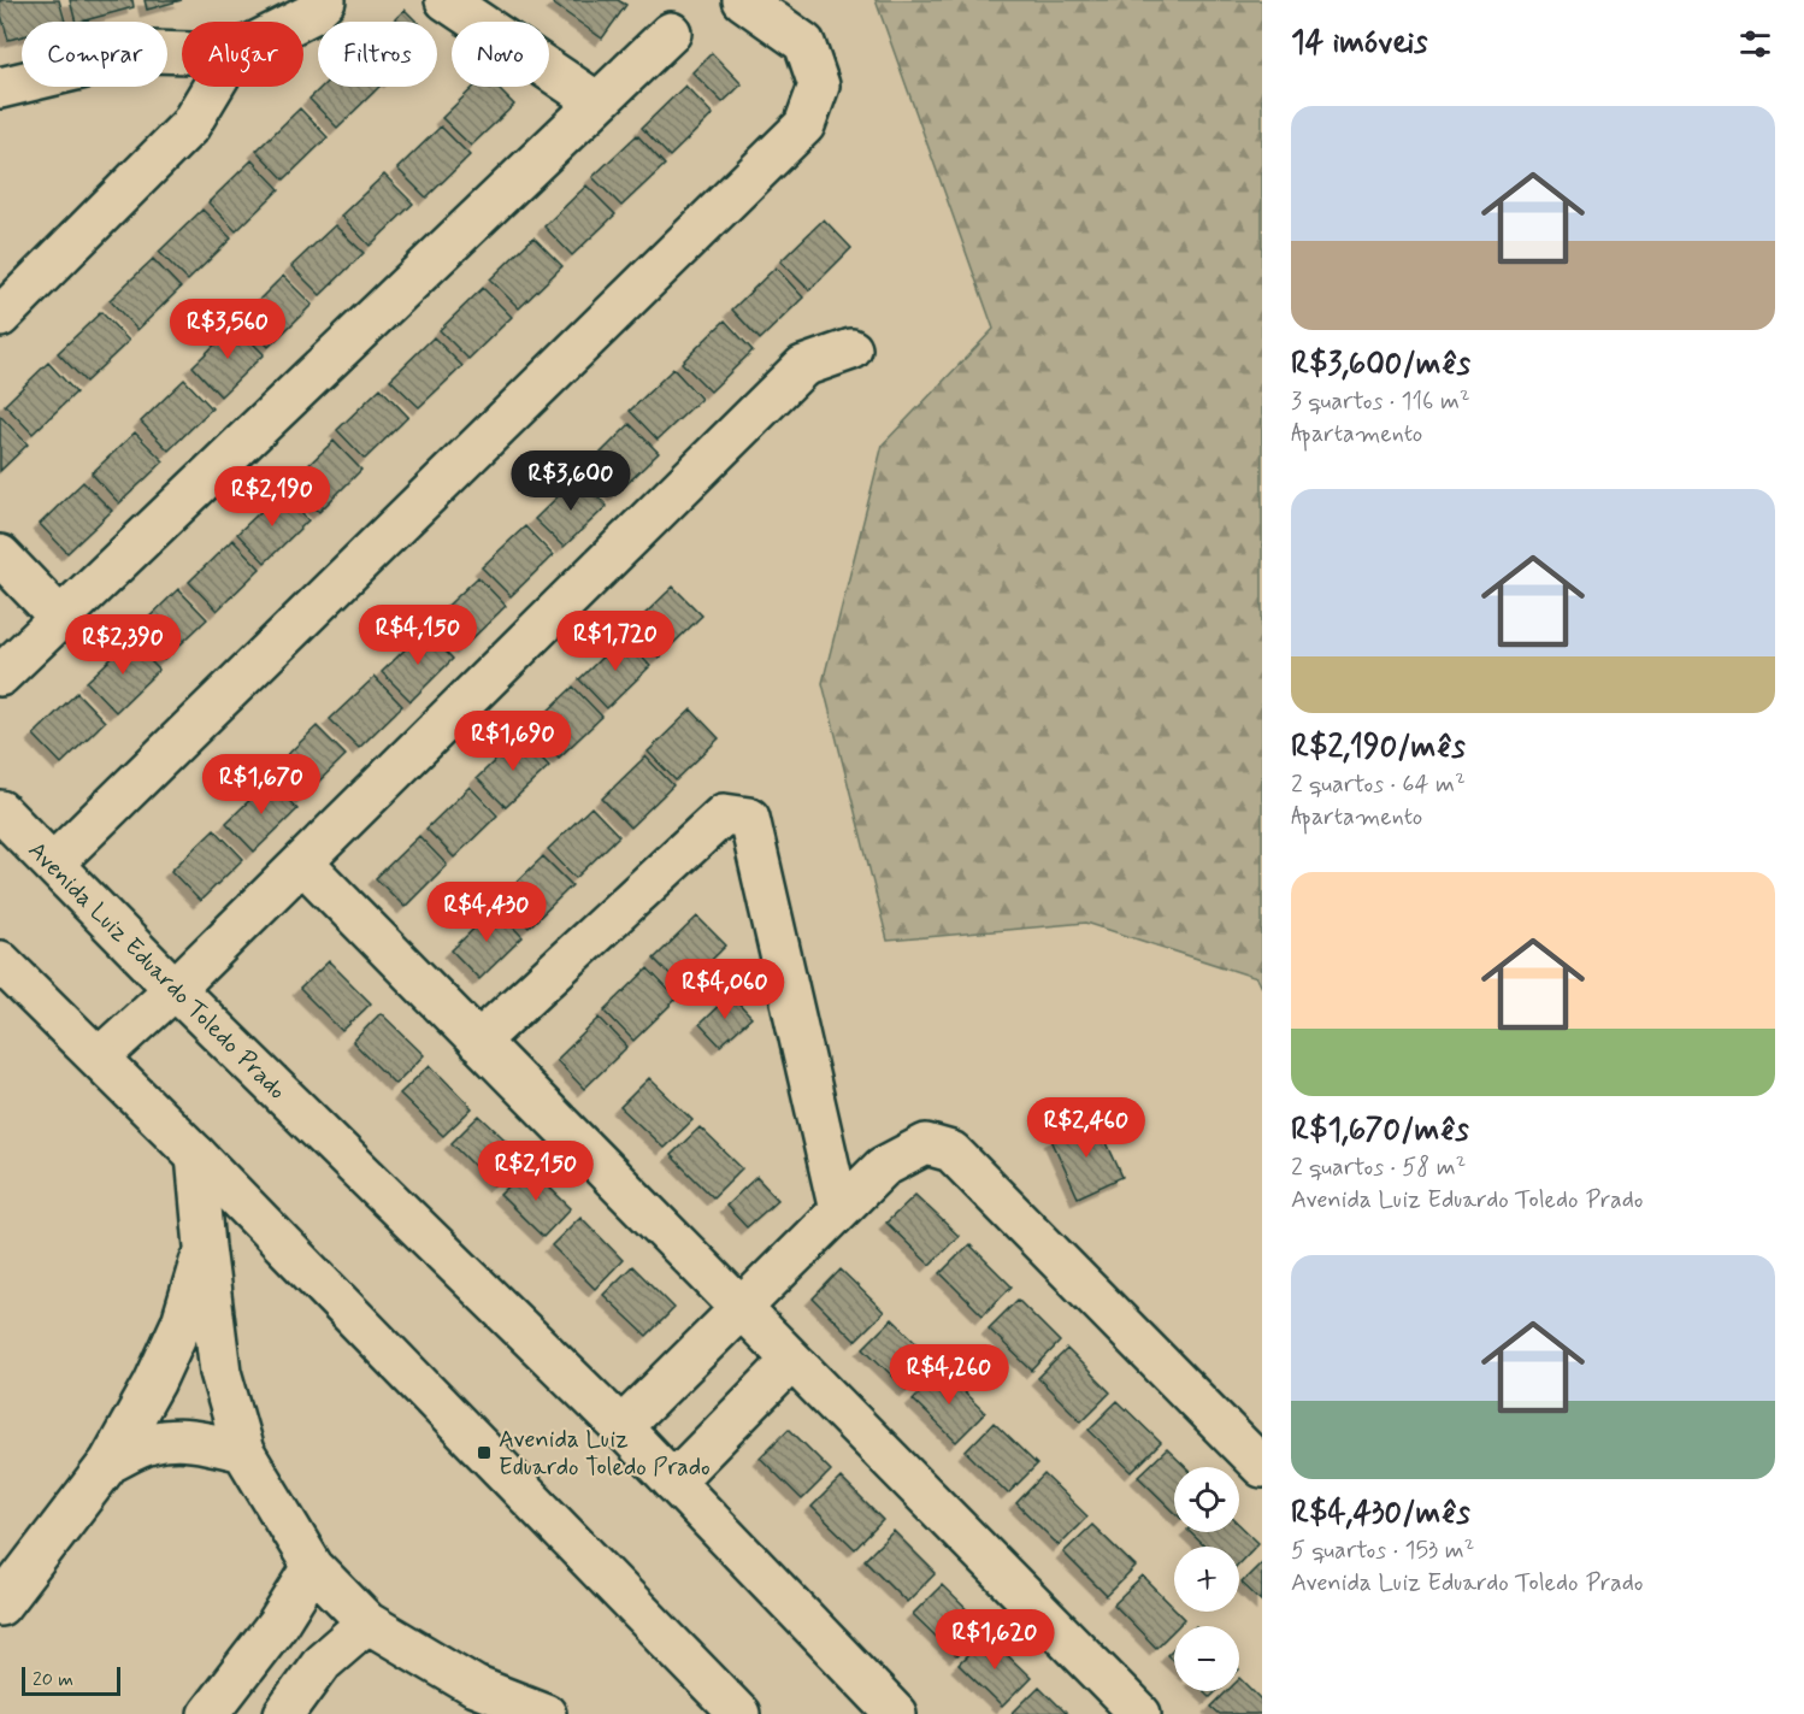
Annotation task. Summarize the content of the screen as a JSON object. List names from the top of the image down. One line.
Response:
{"streets":{"street":["Avenida Luiz Eduardo Toledo Prado"]},"places":{"transit":["Avenida Luiz Eduardo Toledo Prado"]},"scale_bar":"20 m","page":{"heading":"14 imóveis","chip":["Comprar","Alugar","Filtros","Novo"],"list":[{"name":"R$3,600/mês","note":"3 quartos · 116 m² · Apartamento"},{"name":"R$2,190/mês","note":"2 quartos · 64 m² · Apartamento"},{"name":"R$1,670/mês","note":"2 quartos · 58 m² · Avenida Luiz Eduardo Toledo Prado"},{"name":"R$4,430/mês","note":"5 quartos · 153 m² · Avenida Luiz Eduardo Toledo Prado"}],"price":["R$3,560","R$3,600","R$2,190","R$4,150","R$1,720","R$2,390","R$1,690","R$1,670","R$4,430","R$4,060","R$2,460","R$2,150","R$4,260","R$1,620"],"map_buttons":["+","−"],"scale":"20 m"}}
